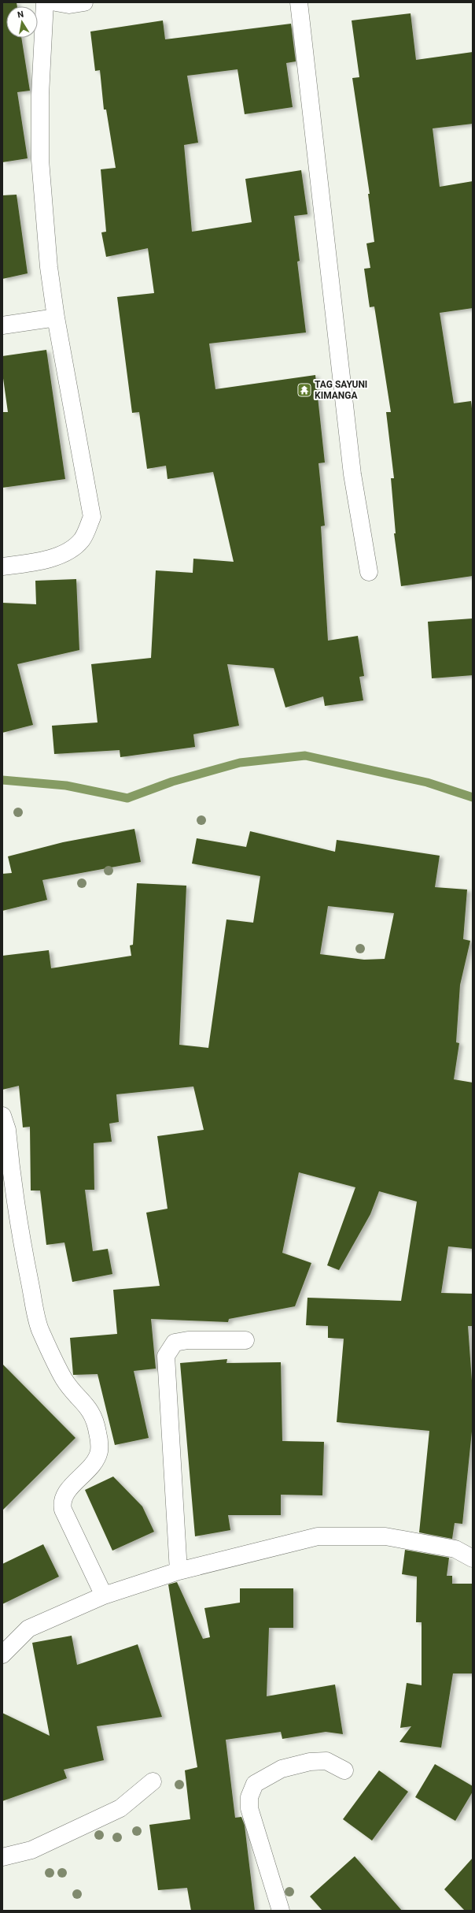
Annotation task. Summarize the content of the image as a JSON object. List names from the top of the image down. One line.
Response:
{"places":{"temple":["TAG SAYUNI KIMANGA"]},"north":"top"}
